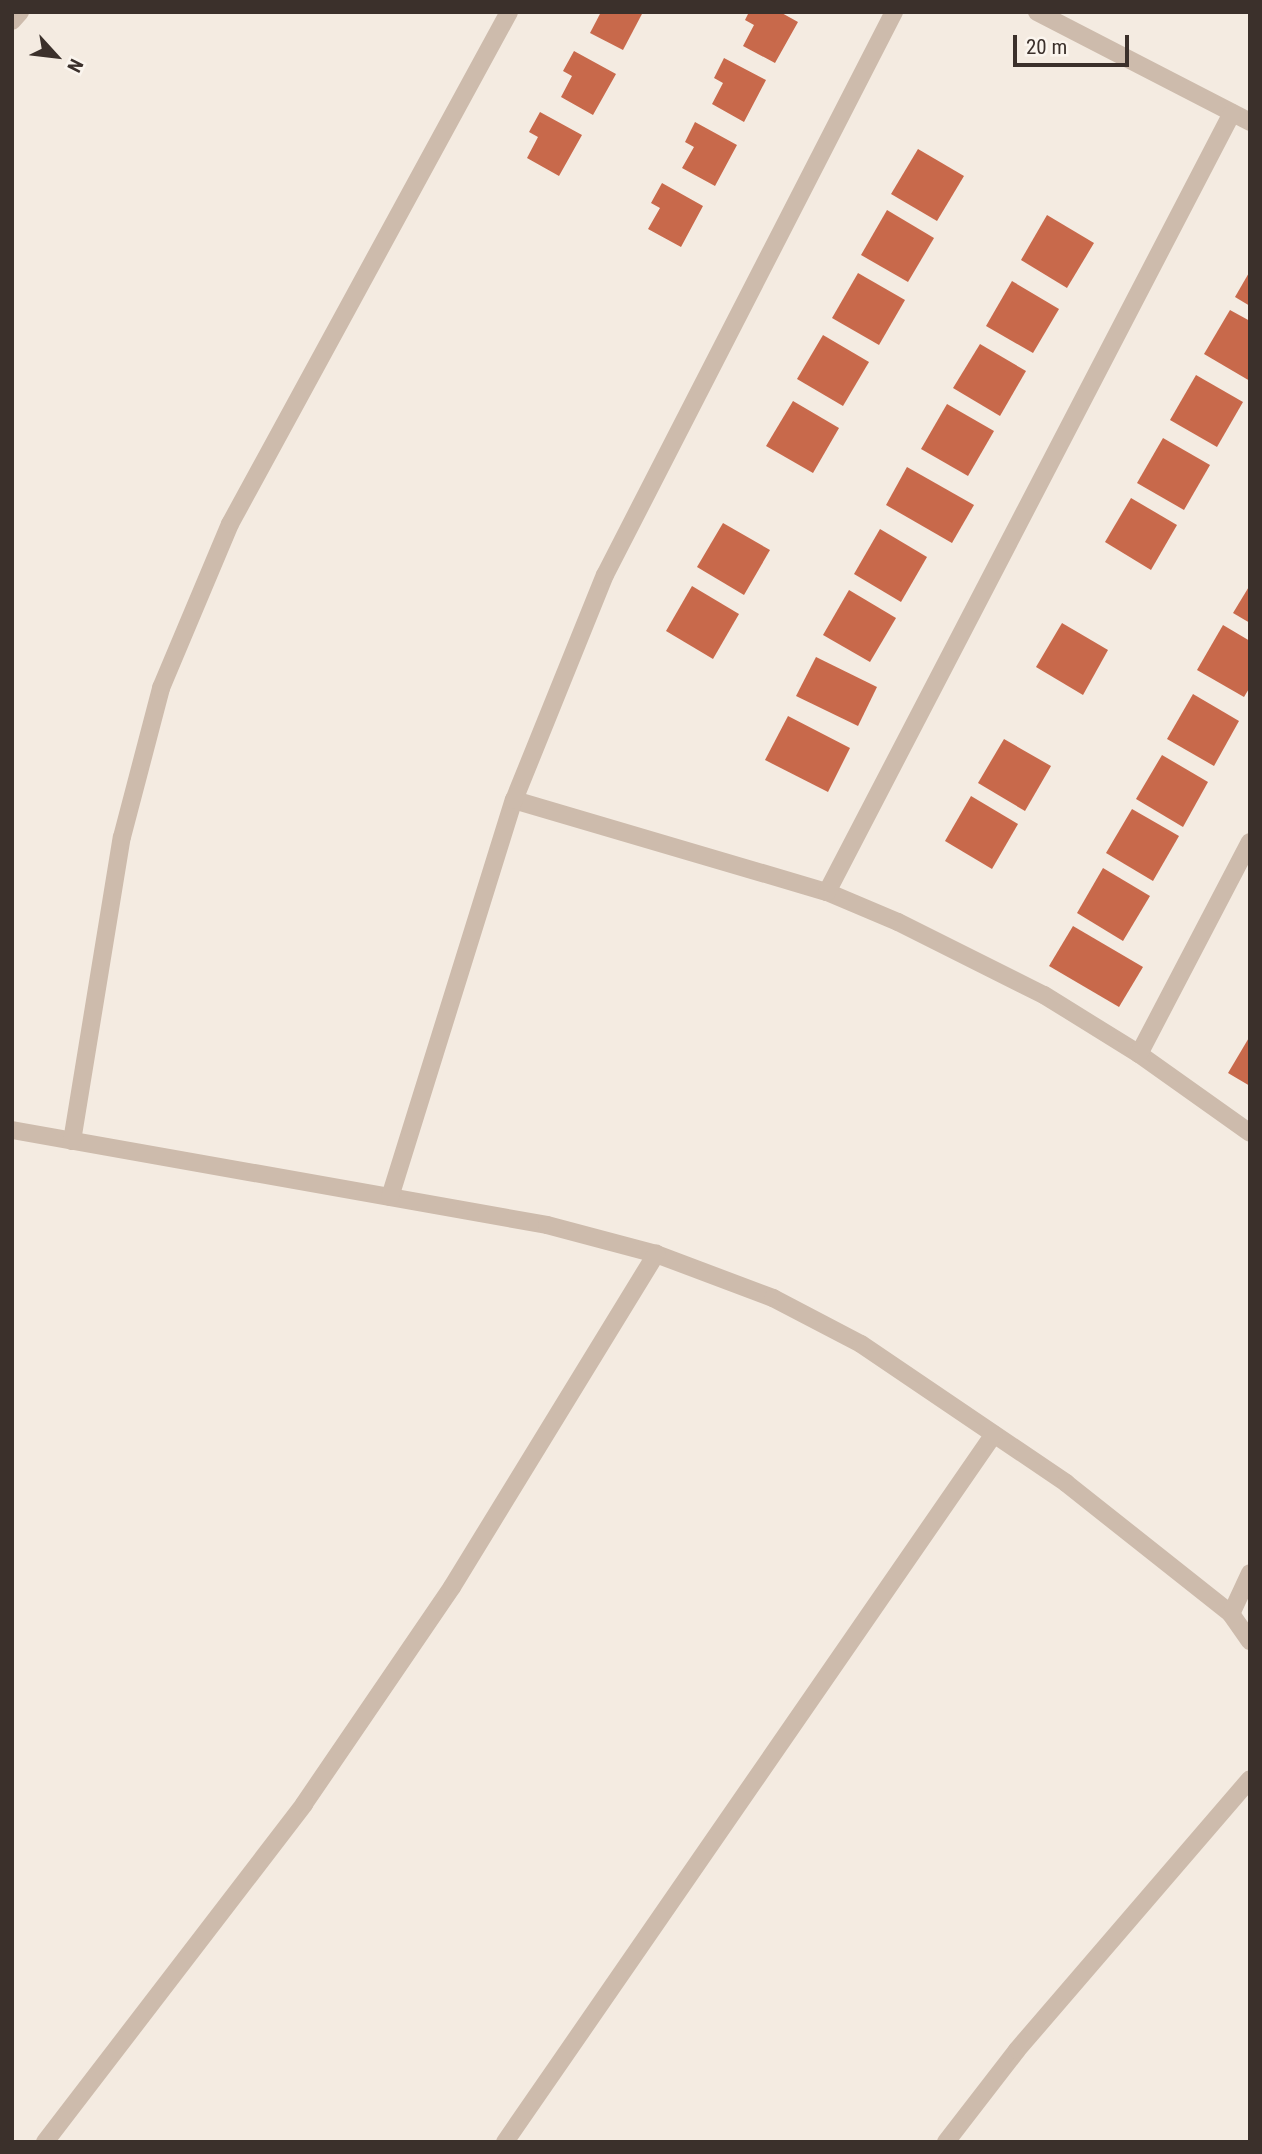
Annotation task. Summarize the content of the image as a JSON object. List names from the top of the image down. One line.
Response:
{"scale_bar":"20 m","north":"bottom right"}
